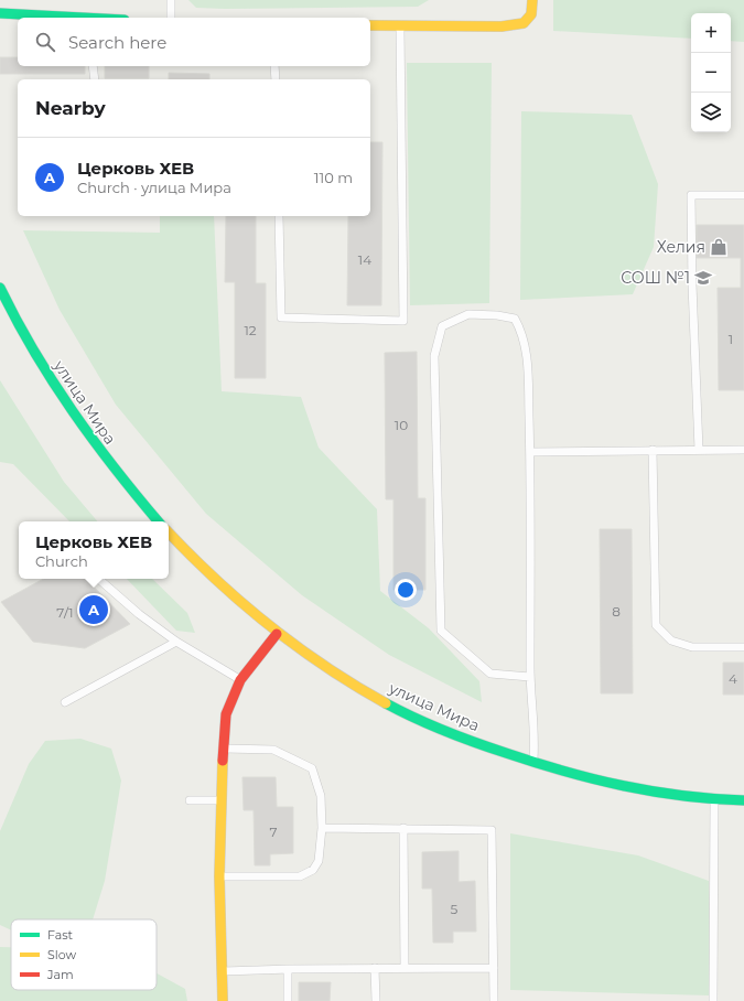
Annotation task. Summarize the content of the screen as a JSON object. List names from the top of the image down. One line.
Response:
{"streets":{"main road":["улица Мира"]},"places":{"shop":["Хелия"],"school or university":["СОШ №1"]},"house_numbers":["14","12","1","10","8","7/1","4","7","5"],"legend":["Fast","Slow","Jam"],"page":{"map_buttons":["+","−"],"search":"Search here","heading":"Nearby","list":[{"mark":"A","name":"Церковь ХЕВ","note":"Church · улица Мира","value":"110 m"}],"popup":["Церковь ХЕВ","Church"],"pins":"A"}}
